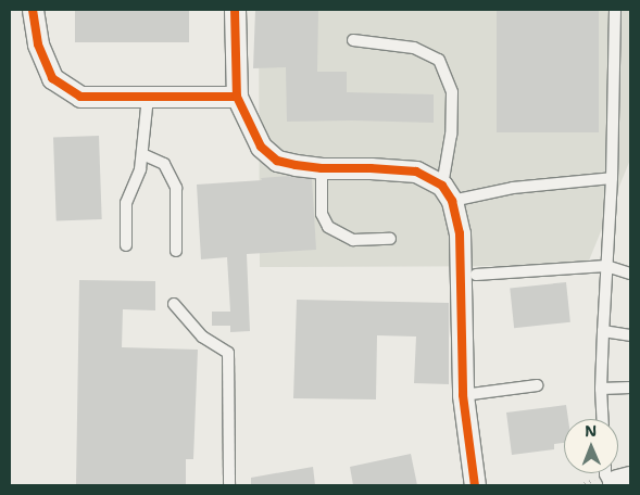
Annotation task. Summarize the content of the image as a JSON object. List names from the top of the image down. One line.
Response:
{"north":"top"}
